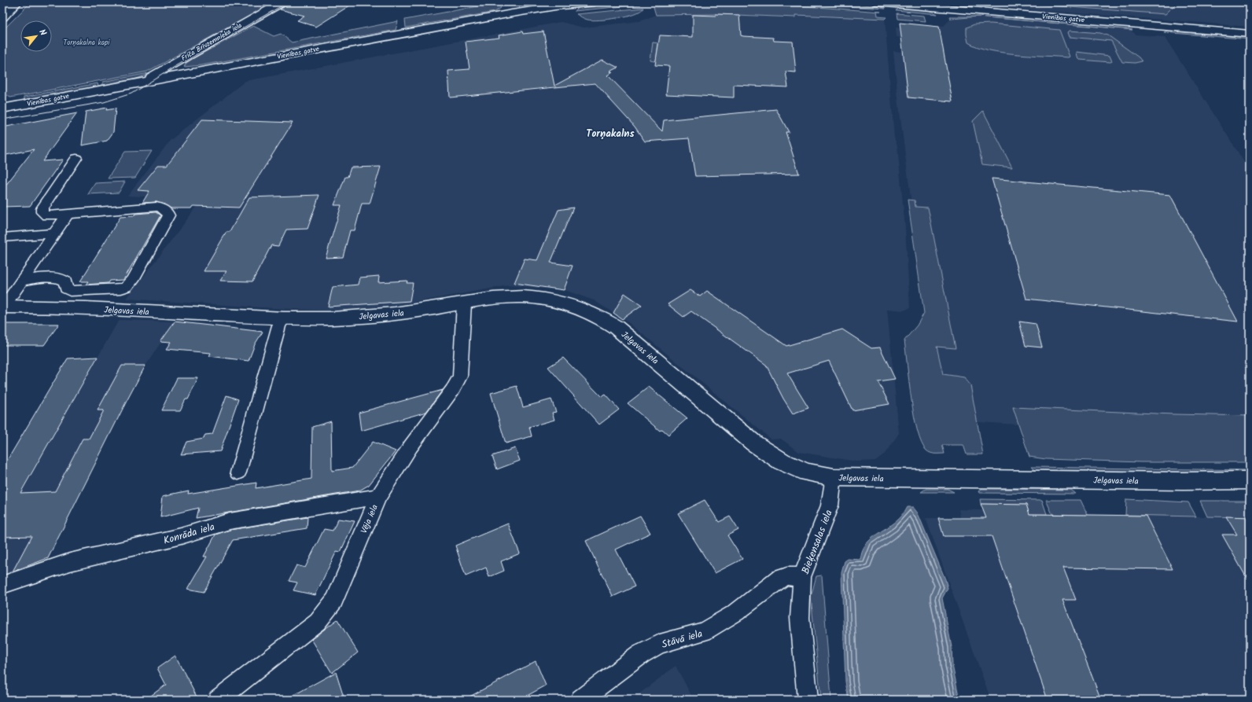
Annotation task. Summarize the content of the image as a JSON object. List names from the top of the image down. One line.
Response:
{"streets":{"street":["Vienības gatve","Friča Brīvzemnieka iela","Jelgavas iela","Vēja iela","Konrāda iela","Bieķensalas iela","Stāvā iela"]},"crossings":[["Vienības gatve","Friča Brīvzemnieka iela"],["Jelgavas iela","Vēja iela"],["Jelgavas iela","Bieķensalas iela"],["Vēja iela","Konrāda iela"],["Bieķensalas iela","Stāvā iela"]],"districts":["Torņakalns"],"parks":["Torņakalna kapi"],"north":"top right"}
